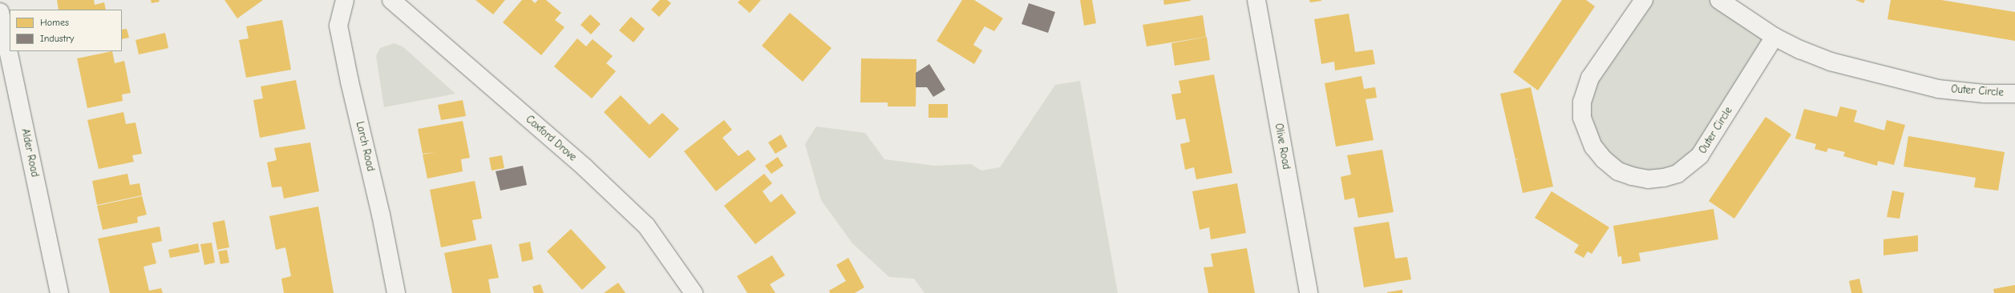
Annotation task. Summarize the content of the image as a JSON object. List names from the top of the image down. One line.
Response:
{"streets":{"street":["Outer Circle","Coxford Drove","Larch Road","Olive Road","Alder Road"]},"legend":["Homes","Industry"]}
